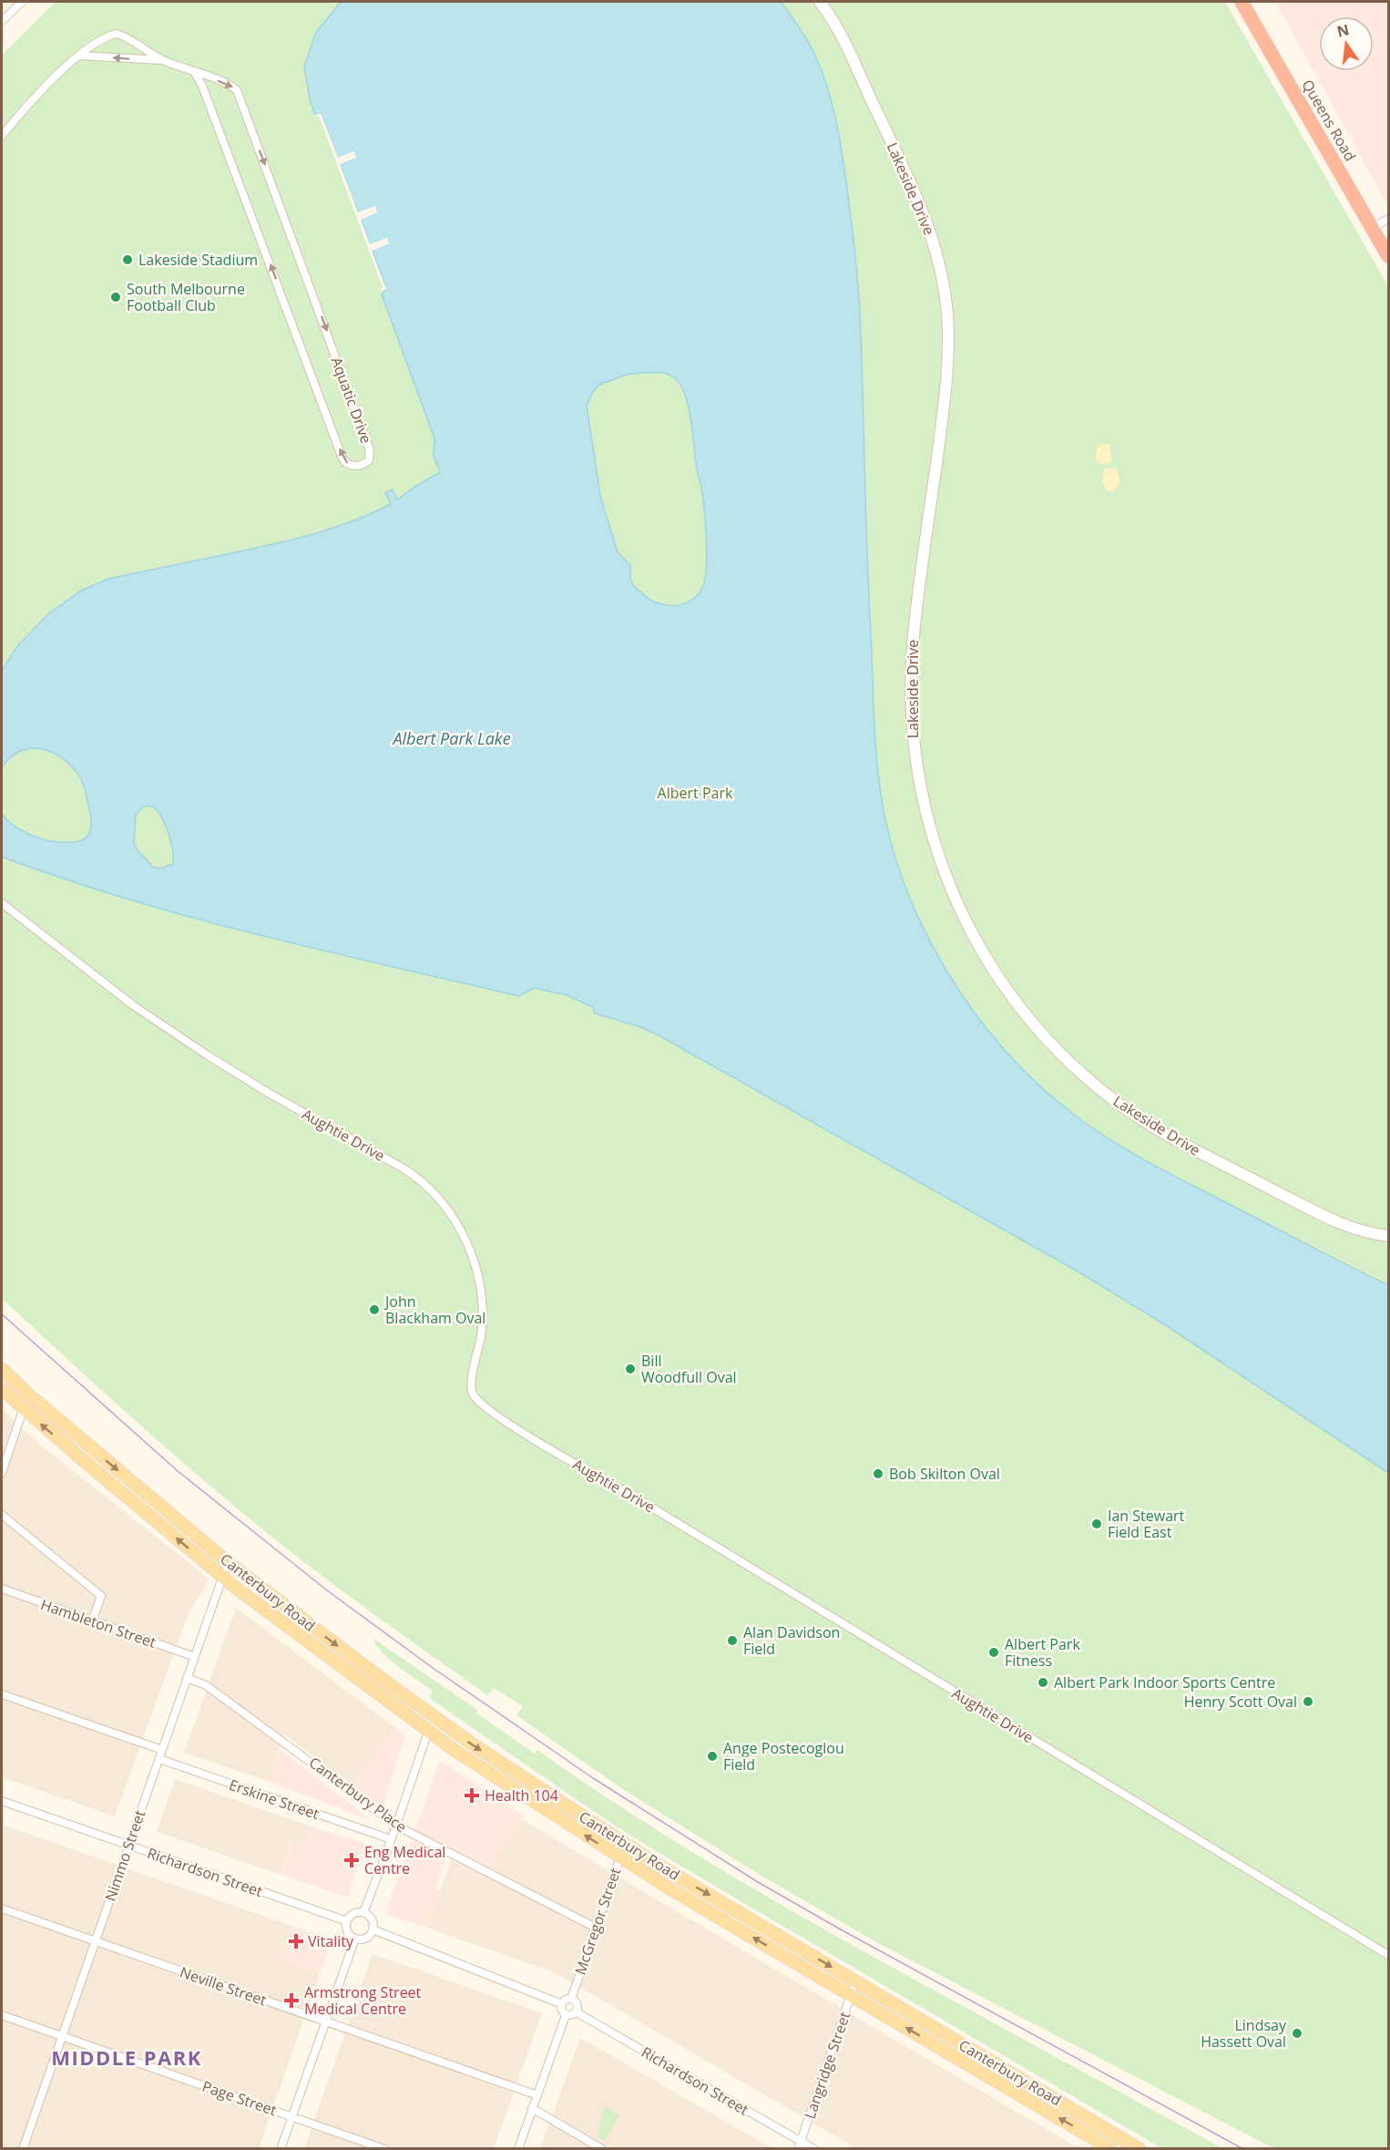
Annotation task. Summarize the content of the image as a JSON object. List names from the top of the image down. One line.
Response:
{"streets":{"highway":["Queens Road"],"main road":["Canterbury Road"],"street":["Lakeside Drive","Aquatic Drive","Aughtie Drive","Hambleton Street","Canterbury Place","Erskine Street","Nimmo Street","Richardson Street","McGregor Street","Neville Street","Langridge Street","Page Street"]},"crossings":[["Canterbury Road","Nimmo Street"],["Canterbury Road","McGregor Street"],["Canterbury Road","Langridge Street"],["Hambleton Street","Nimmo Street"],["Canterbury Place","Nimmo Street"],["Canterbury Place","McGregor Street"],["Erskine Street","Nimmo Street"],["Nimmo Street","Richardson Street"],["Nimmo Street","Neville Street"],["Nimmo Street","Page Street"],["Richardson Street","McGregor Street"],["Richardson Street","Langridge Street"]],"districts":["MIDDLE PARK"],"water":["Albert Park Lake"],"parks":["Albert Park"],"places":{"other":["Lakeside Stadium","South Melbourne Football Club","John Blackham Oval","Bill Woodfull Oval","Bob Skilton Oval","Ian Stewart Field East","Alan Davidson Field","Albert Park Fitness","Albert Park Indoor Sports Centre","Henry Scott Oval","Ange Postecoglou Field","Lindsay Hassett Oval"],"health":["Health 104","Eng Medical Centre","Vitality","Armstrong Street Medical Centre"]},"north":"top"}
